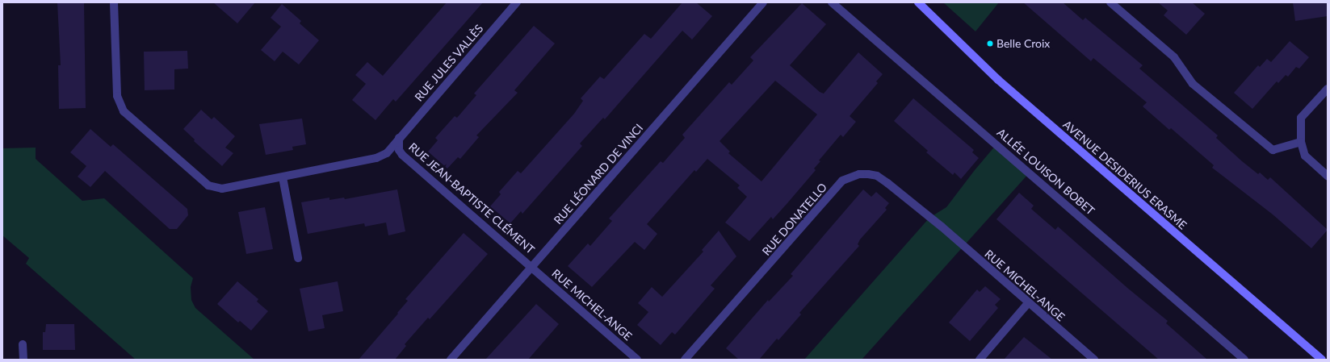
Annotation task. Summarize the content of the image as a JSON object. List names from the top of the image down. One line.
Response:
{"streets":{"main road":["AVENUE DESIDERIUS ERASME"],"street":["RUE JULES VALLÈS","ALLÉE LOUISON BOBET","RUE LÉONARD DE VINCI","RUE JEAN-BAPTISTE CLÉMENT","RUE DONATELLO","RUE MICHEL-ANGE"]},"crossings":[["RUE JULES VALLÈS","RUE JEAN-BAPTISTE CLÉMENT"],["RUE LÉONARD DE VINCI","RUE JEAN-BAPTISTE CLÉMENT"],["RUE LÉONARD DE VINCI","RUE MICHEL-ANGE"],["RUE JEAN-BAPTISTE CLÉMENT","RUE MICHEL-ANGE"],["RUE DONATELLO","RUE MICHEL-ANGE"]],"places":["Belle Croix"]}
